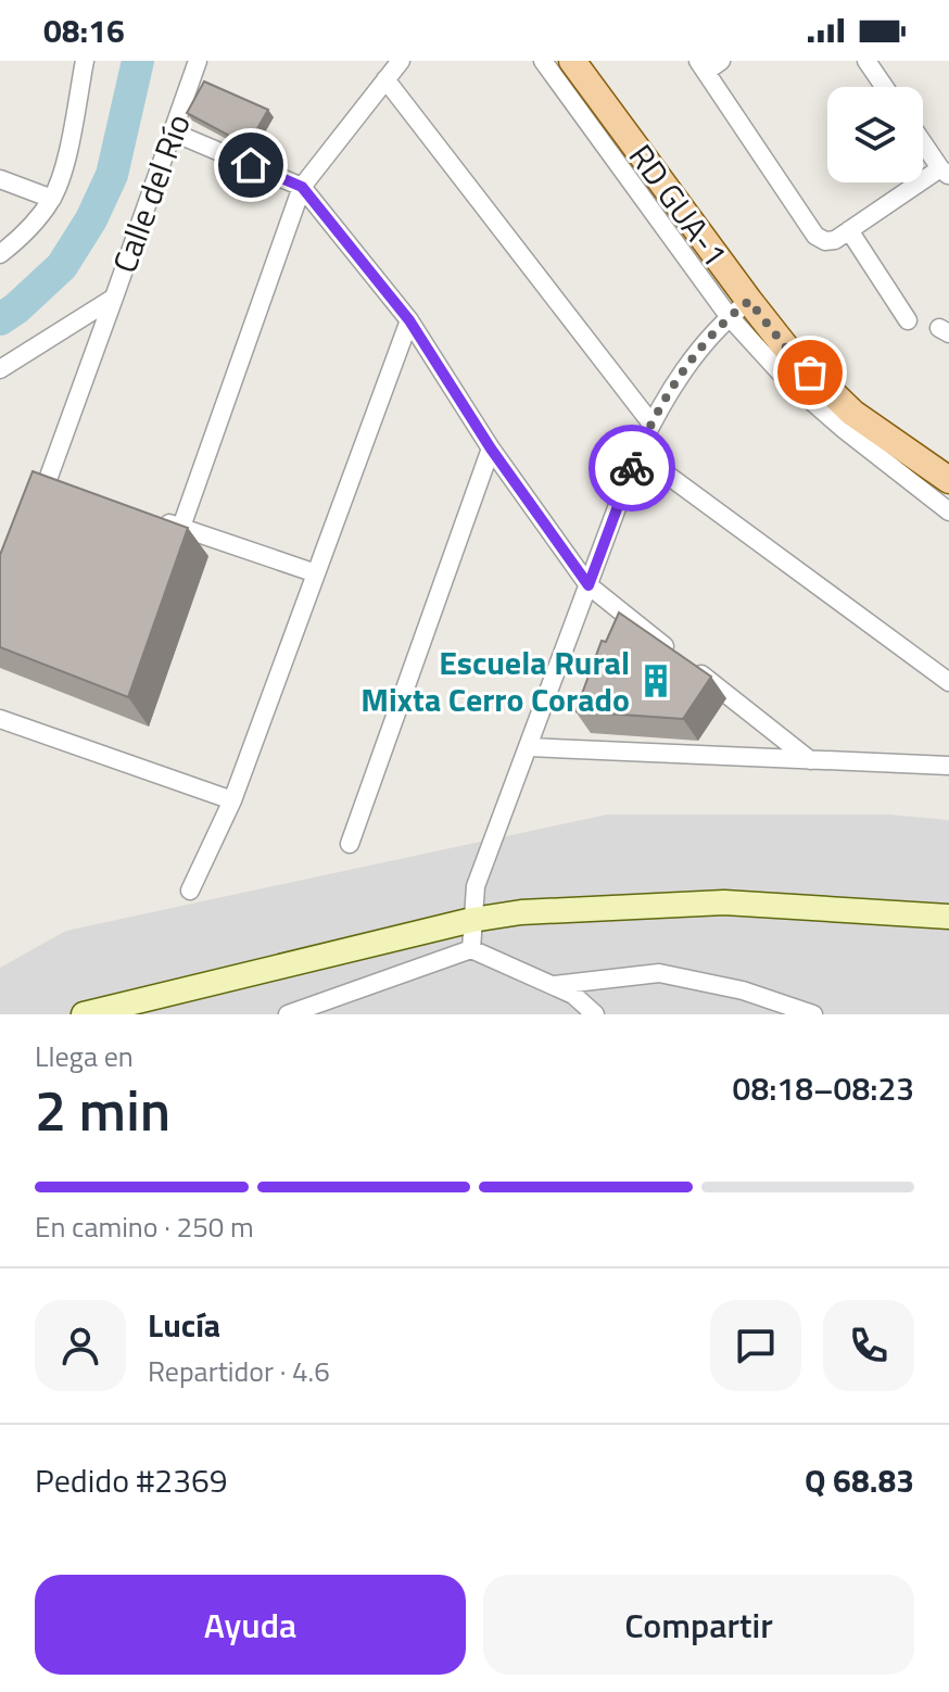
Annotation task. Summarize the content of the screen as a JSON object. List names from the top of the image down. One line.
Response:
{"streets":{"main road":["RD GUA-1"],"street":["Calle del Río"]},"places":{"building":["Escuela Rural Mixta Cerro Corado"]},"page":{"status":"08:16","heading":["2 min","Llega en","08:18–08:23"],"panel":["Lucía","Repartidor · 4.6","Pedido #2369","Q 68.83"],"bar":"En camino · 250 m","buttons":["Ayuda","Compartir"]}}
